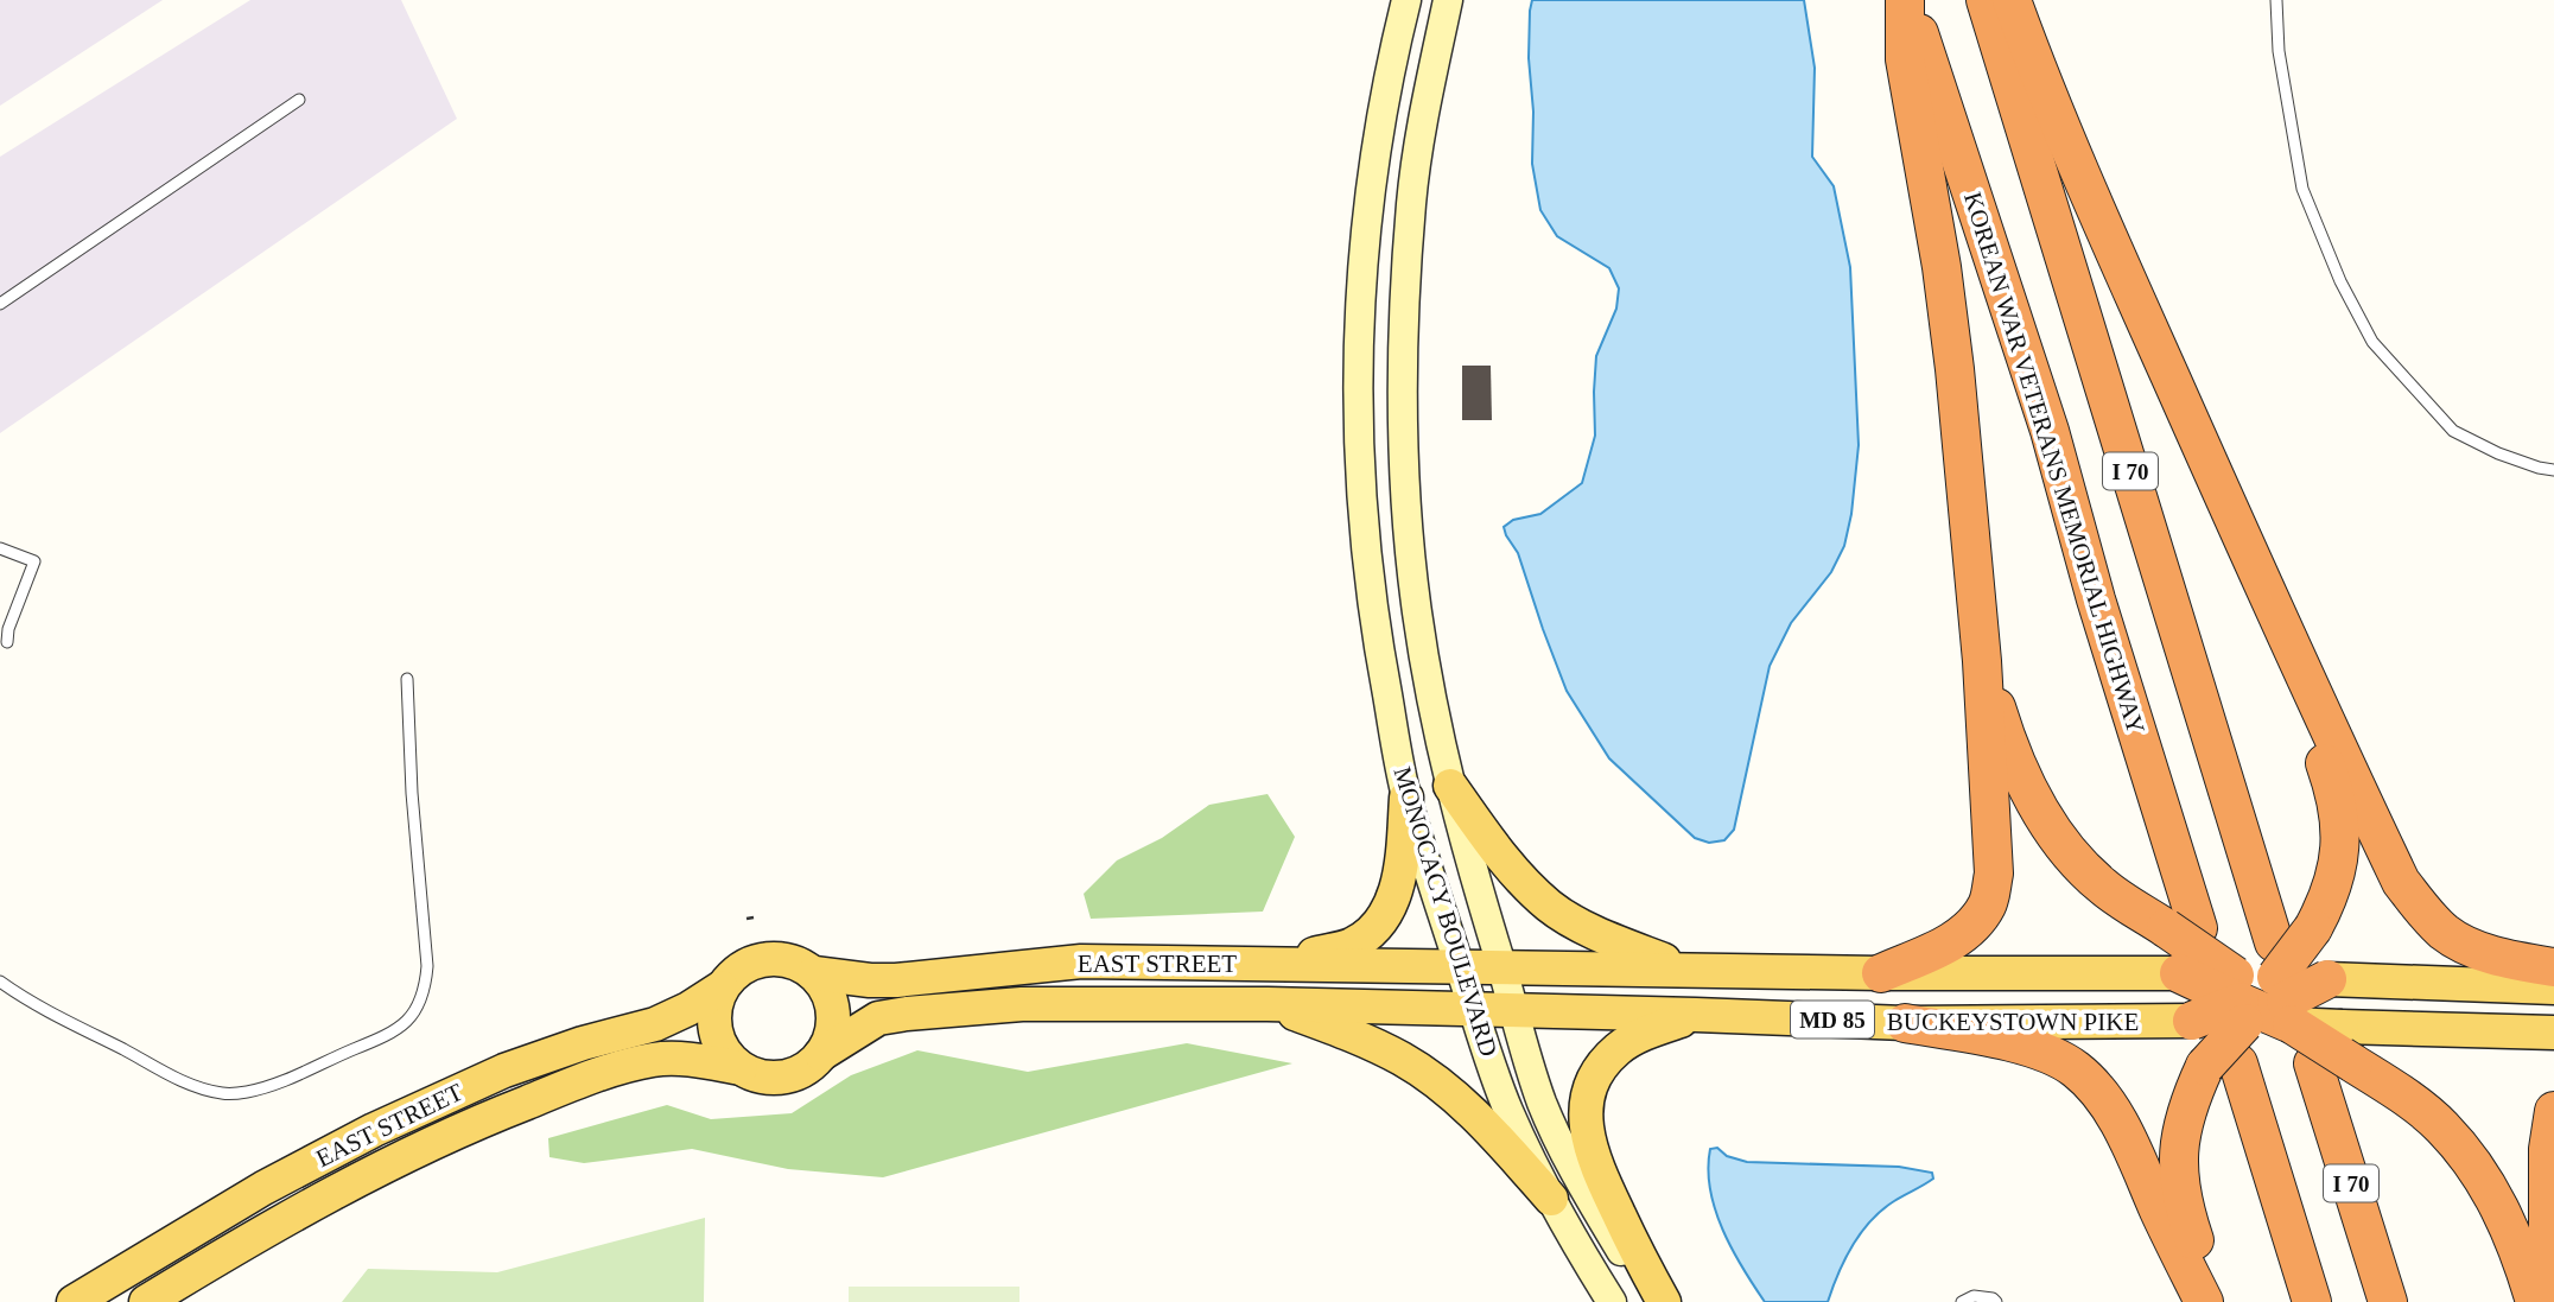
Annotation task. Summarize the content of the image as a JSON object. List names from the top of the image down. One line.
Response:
{"streets":{"highway":["KOREAN WAR VETERANS MEMORIAL HIGHWAY","I 70"],"main road":["MONOCACY BOULEVARD","EAST STREET","MD 85","BUCKEYSTOWN PIKE"]},"crossings":[["MONOCACY BOULEVARD","EAST STREET"],["MONOCACY BOULEVARD","BUCKEYSTOWN PIKE"],["EAST STREET","BUCKEYSTOWN PIKE"]]}
